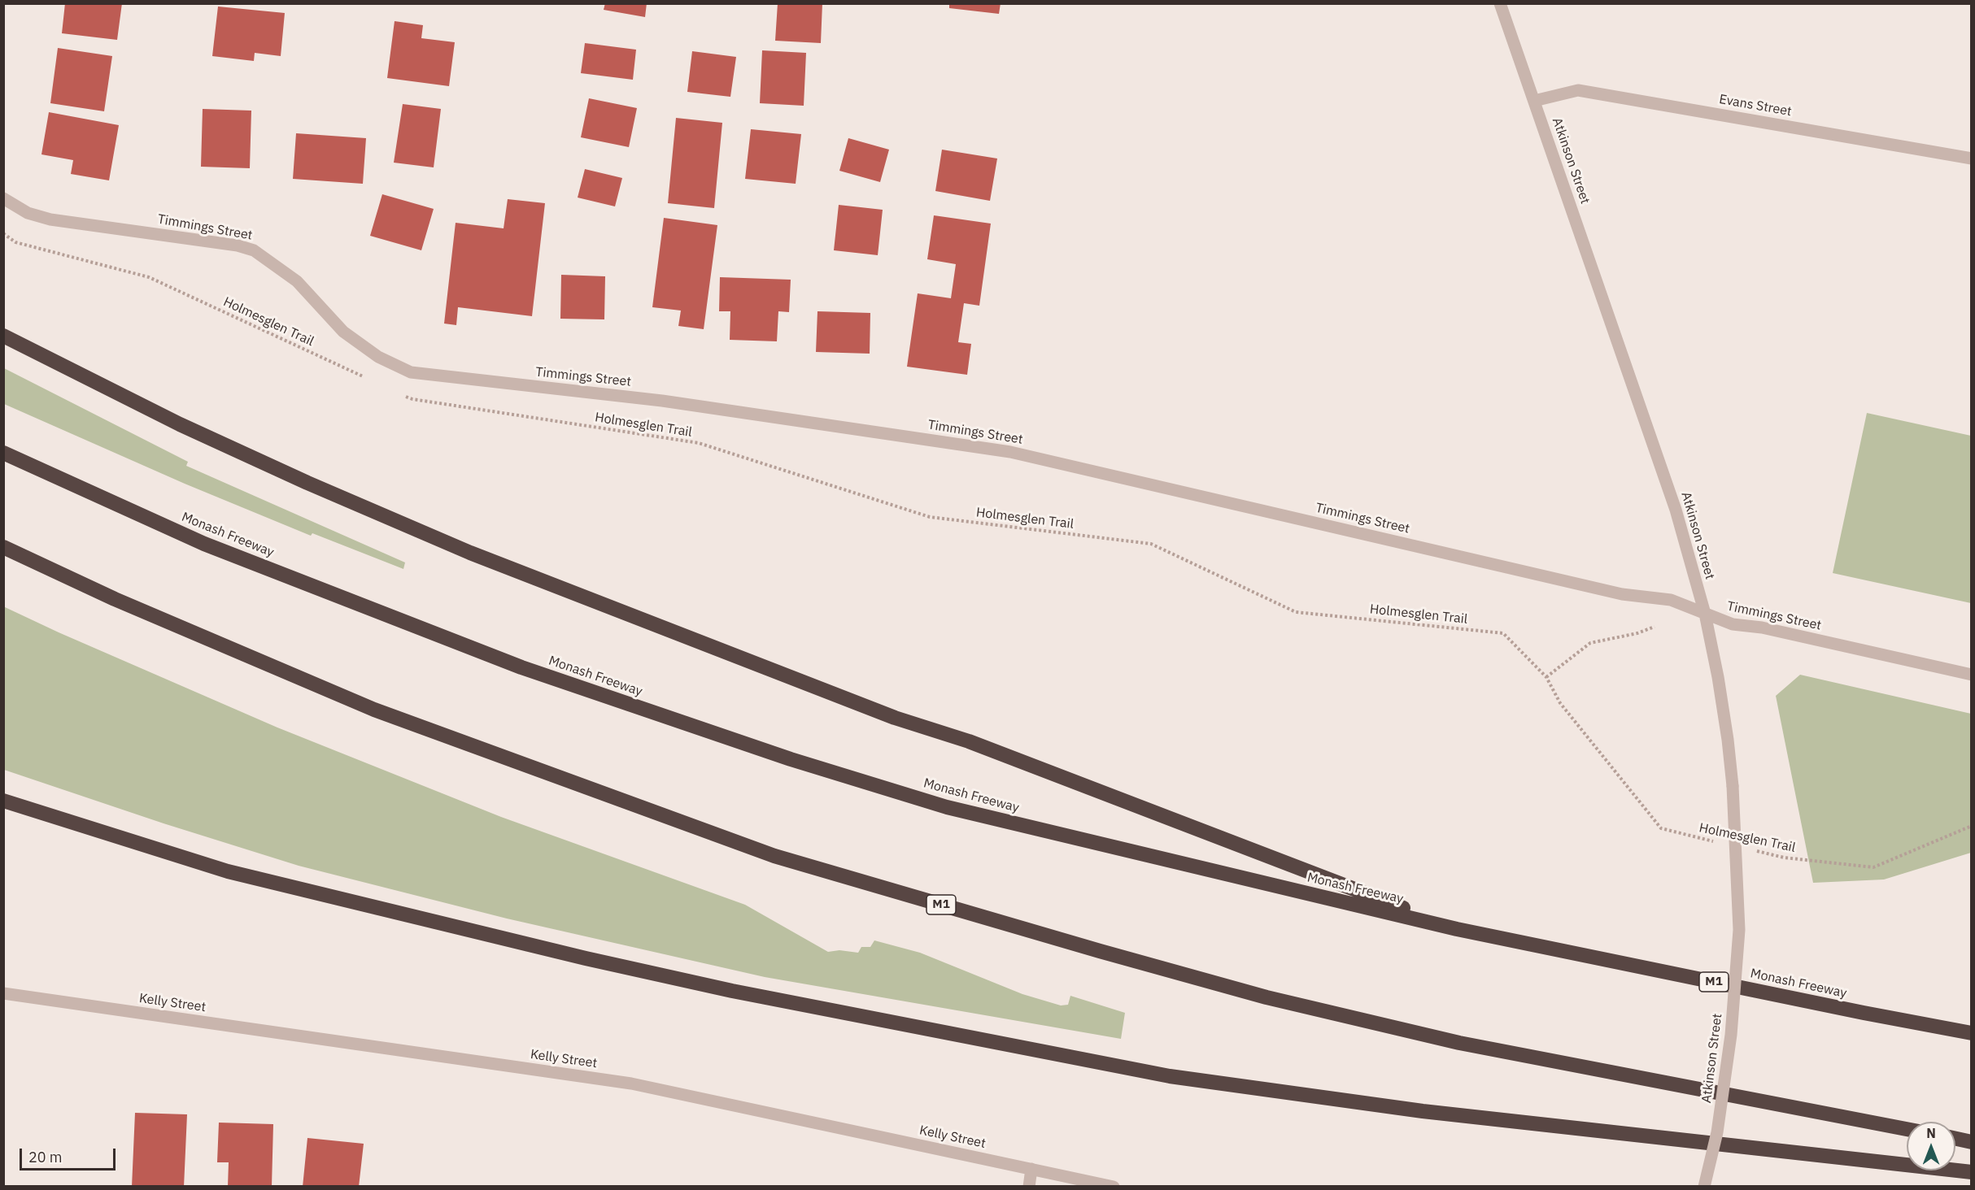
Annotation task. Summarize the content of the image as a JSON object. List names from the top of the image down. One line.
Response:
{"streets":{"highway":["Monash Freeway","M1"],"street":["Evans Street","Atkinson Street","Timmings Street","Kelly Street"],"path":["Holmesglen Trail"]},"crossings":[["Evans Street","Atkinson Street"],["Atkinson Street","Timmings Street"]],"scale_bar":"20 m","north":"top"}
